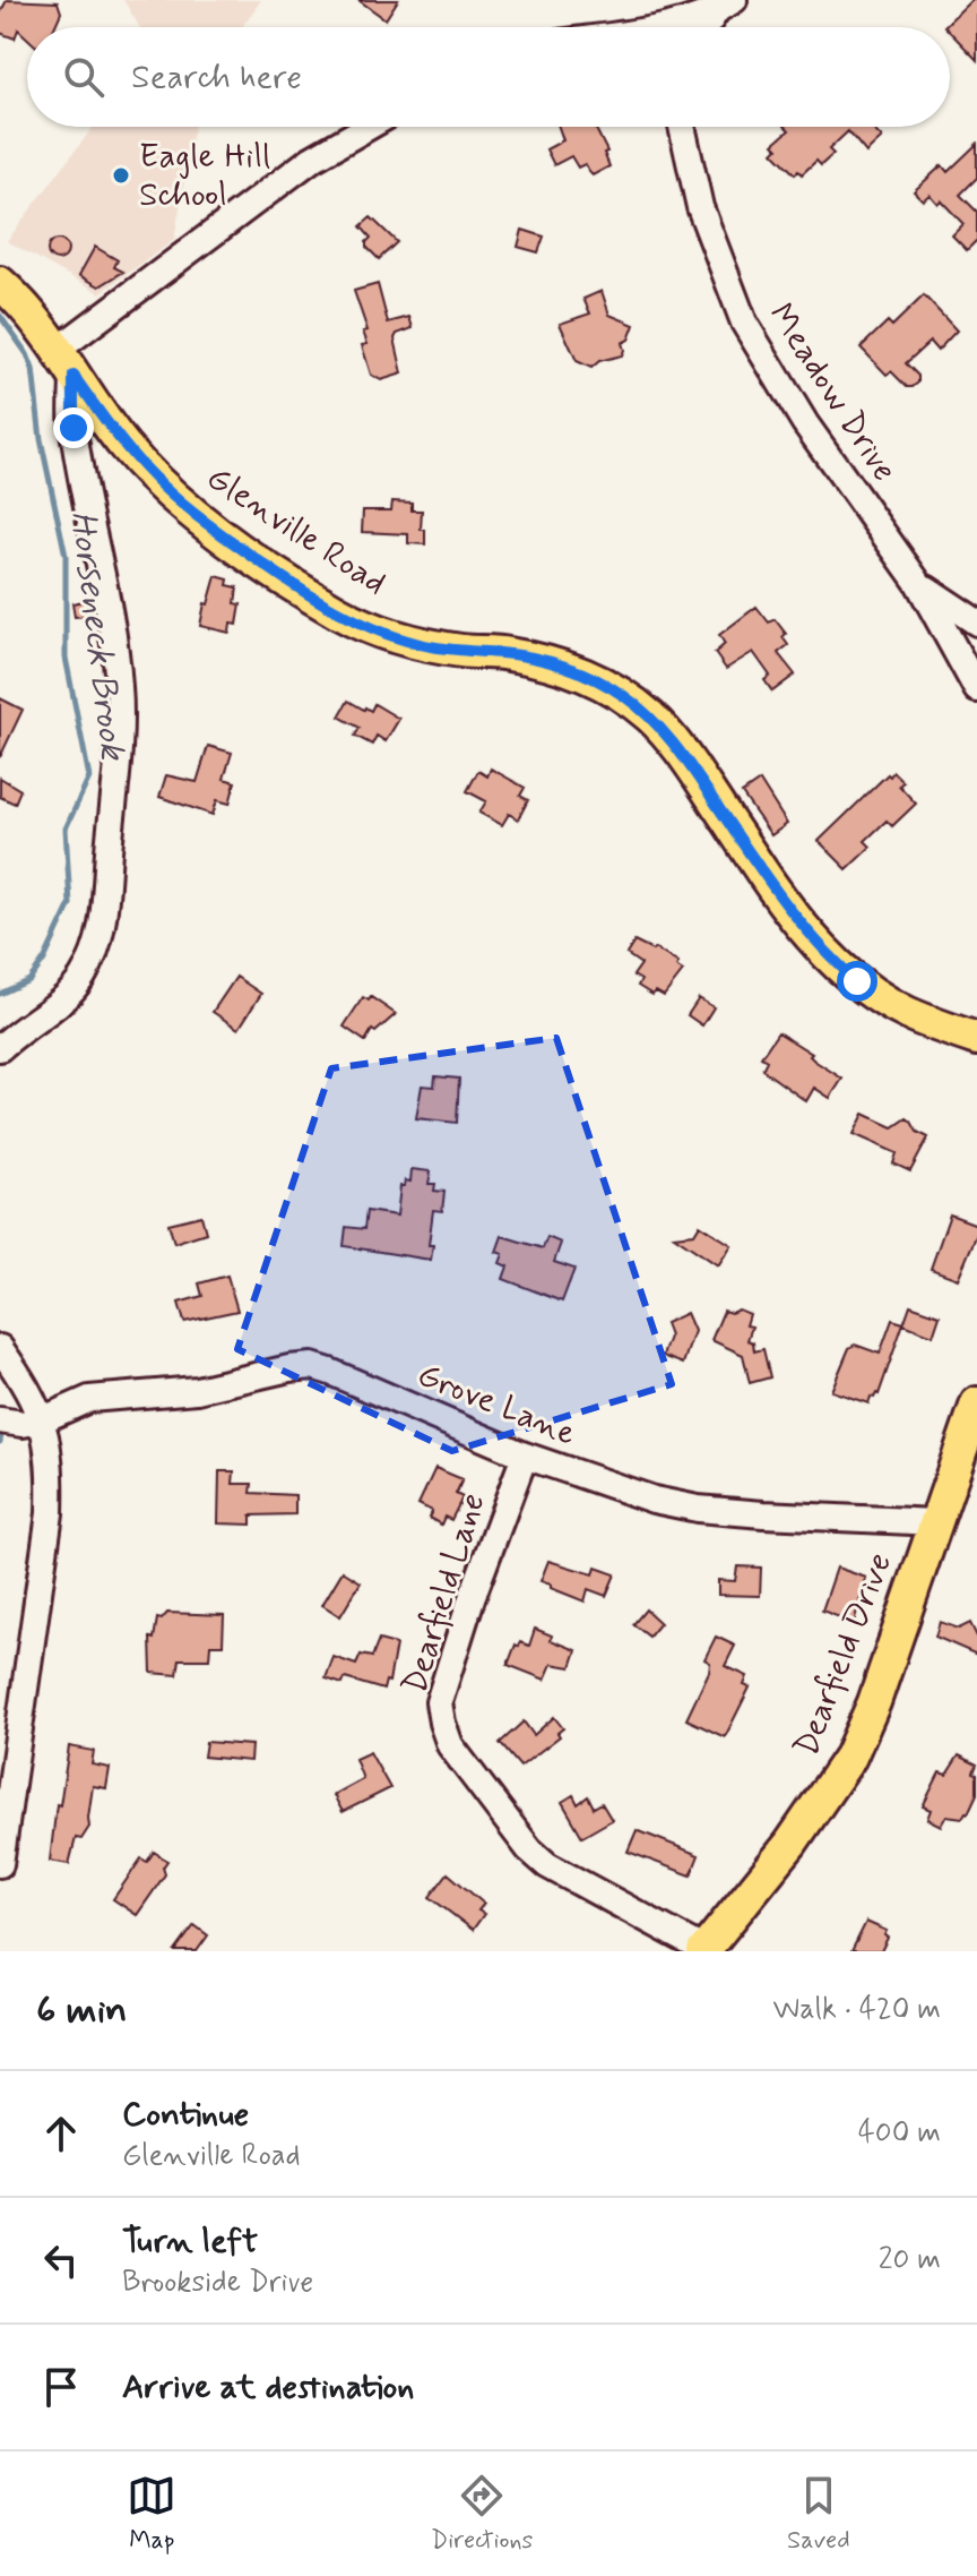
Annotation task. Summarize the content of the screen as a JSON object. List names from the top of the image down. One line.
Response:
{"streets":{"main road":["Glenville Road","Dearfield Drive"],"street":["Meadow Drive","Grove Lane","Dearfield Lane"]},"crossings":[["Grove Lane","Dearfield Lane"],["Grove Lane","Dearfield Drive"],["Dearfield Lane","Dearfield Drive"]],"water":["Horseneck Brook"],"places":["Eagle Hill School"],"page":{"search":"Search here","heading":["6 min","Walk · 420 m"],"list":[["Continue","Glenville Road","400 m"],["Turn left","Brookside Drive","20 m"],"Arrive at destination"],"nav":["Map","Directions","Saved"]}}
